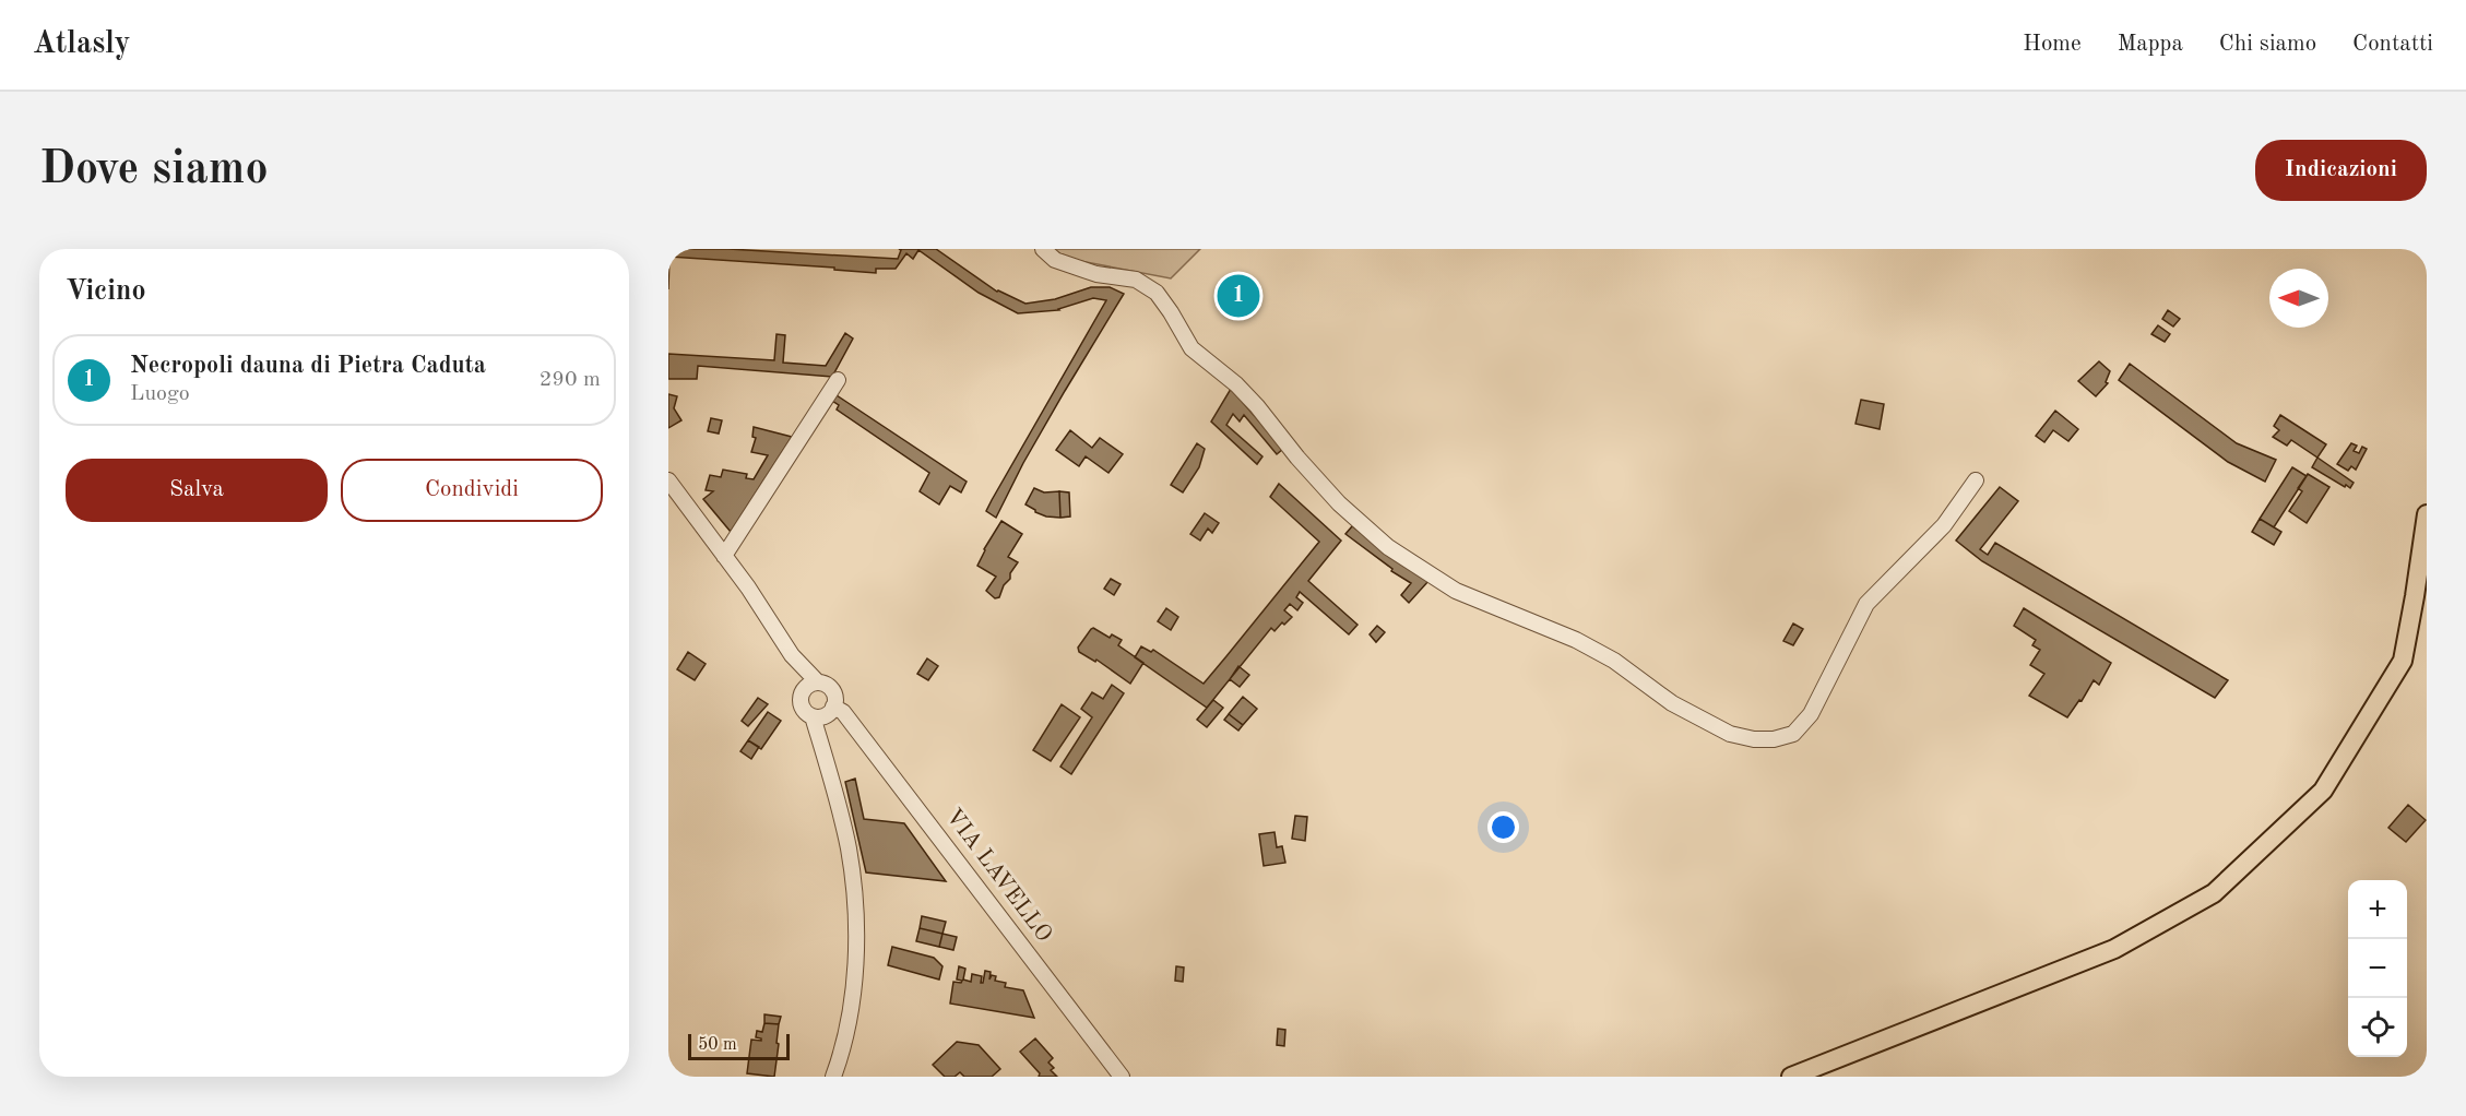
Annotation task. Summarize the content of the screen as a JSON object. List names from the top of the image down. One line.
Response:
{"streets":{"street":["VIA LAVELLO"]},"scale_bar":"50 m","north":"left","page":{"header":"Atlasly","nav":["Home","Mappa","Chi siamo","Contatti"],"buttons":["Indicazioni",["Salva","Condividi"]],"title":"Dove siamo","heading":"Vicino","pins":"1","list":[{"mark":"1","name":"Necropoli dauna di Pietra Caduta","note":"Luogo","value":"290 m"}],"map_buttons":["+","−"],"scale":"50 m"}}
